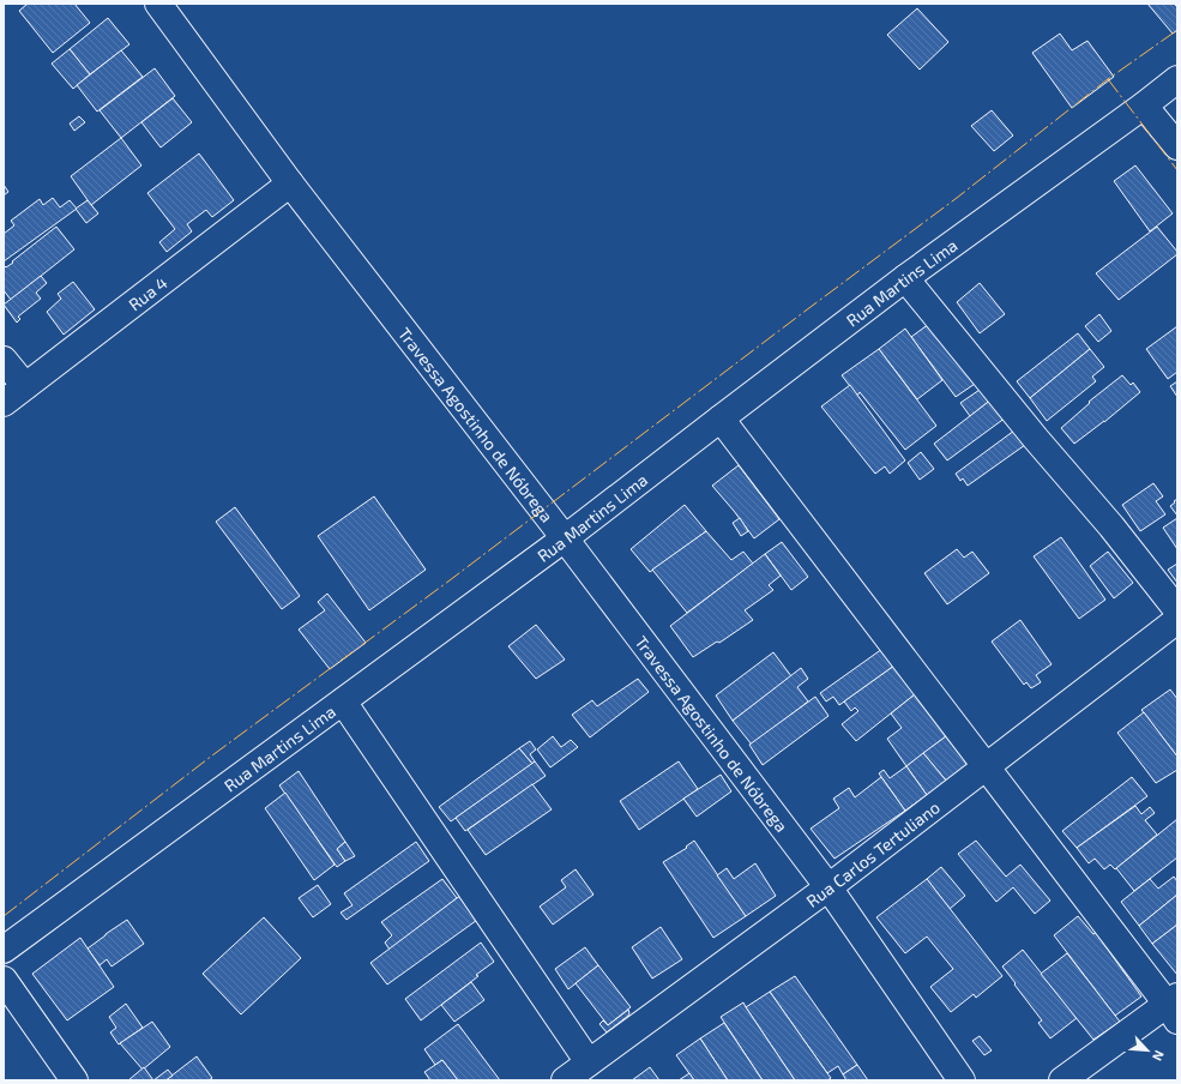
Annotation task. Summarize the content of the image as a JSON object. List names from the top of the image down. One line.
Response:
{"streets":{"street":["Rua Martins Lima","Rua 4","Travessa Agostinho de Nóbrega","Rua Carlos Tertuliano"]},"crossings":[["Rua Martins Lima","Travessa Agostinho de Nóbrega"],["Rua 4","Travessa Agostinho de Nóbrega"],["Travessa Agostinho de Nóbrega","Rua Carlos Tertuliano"]],"north":"bottom right"}
